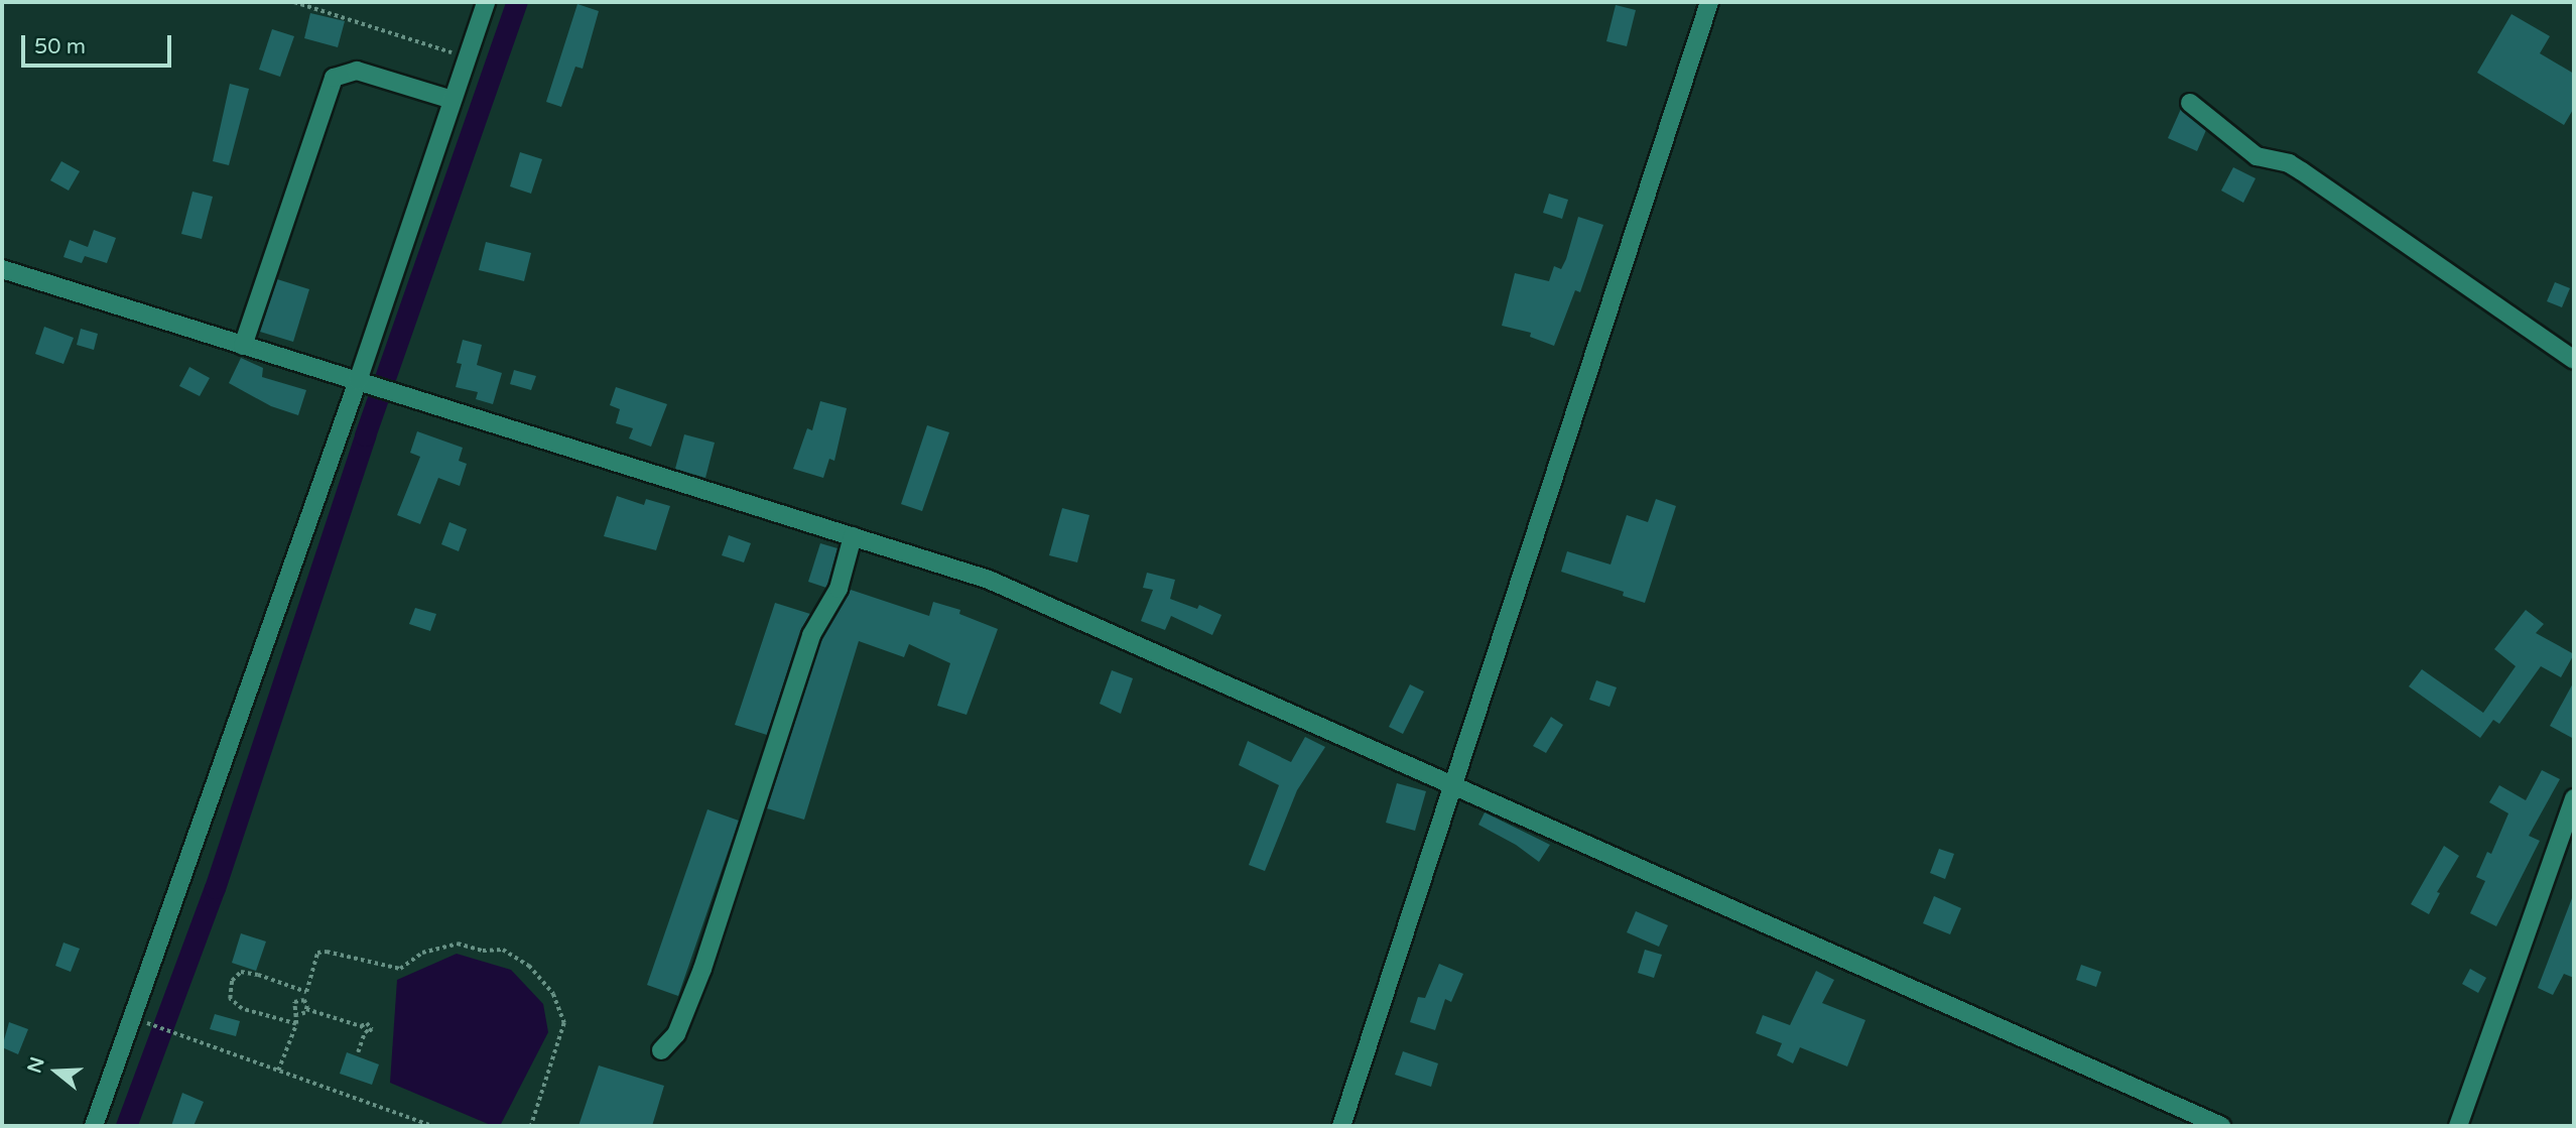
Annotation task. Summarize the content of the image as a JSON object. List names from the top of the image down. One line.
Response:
{"scale_bar":"50 m","north":"left"}
